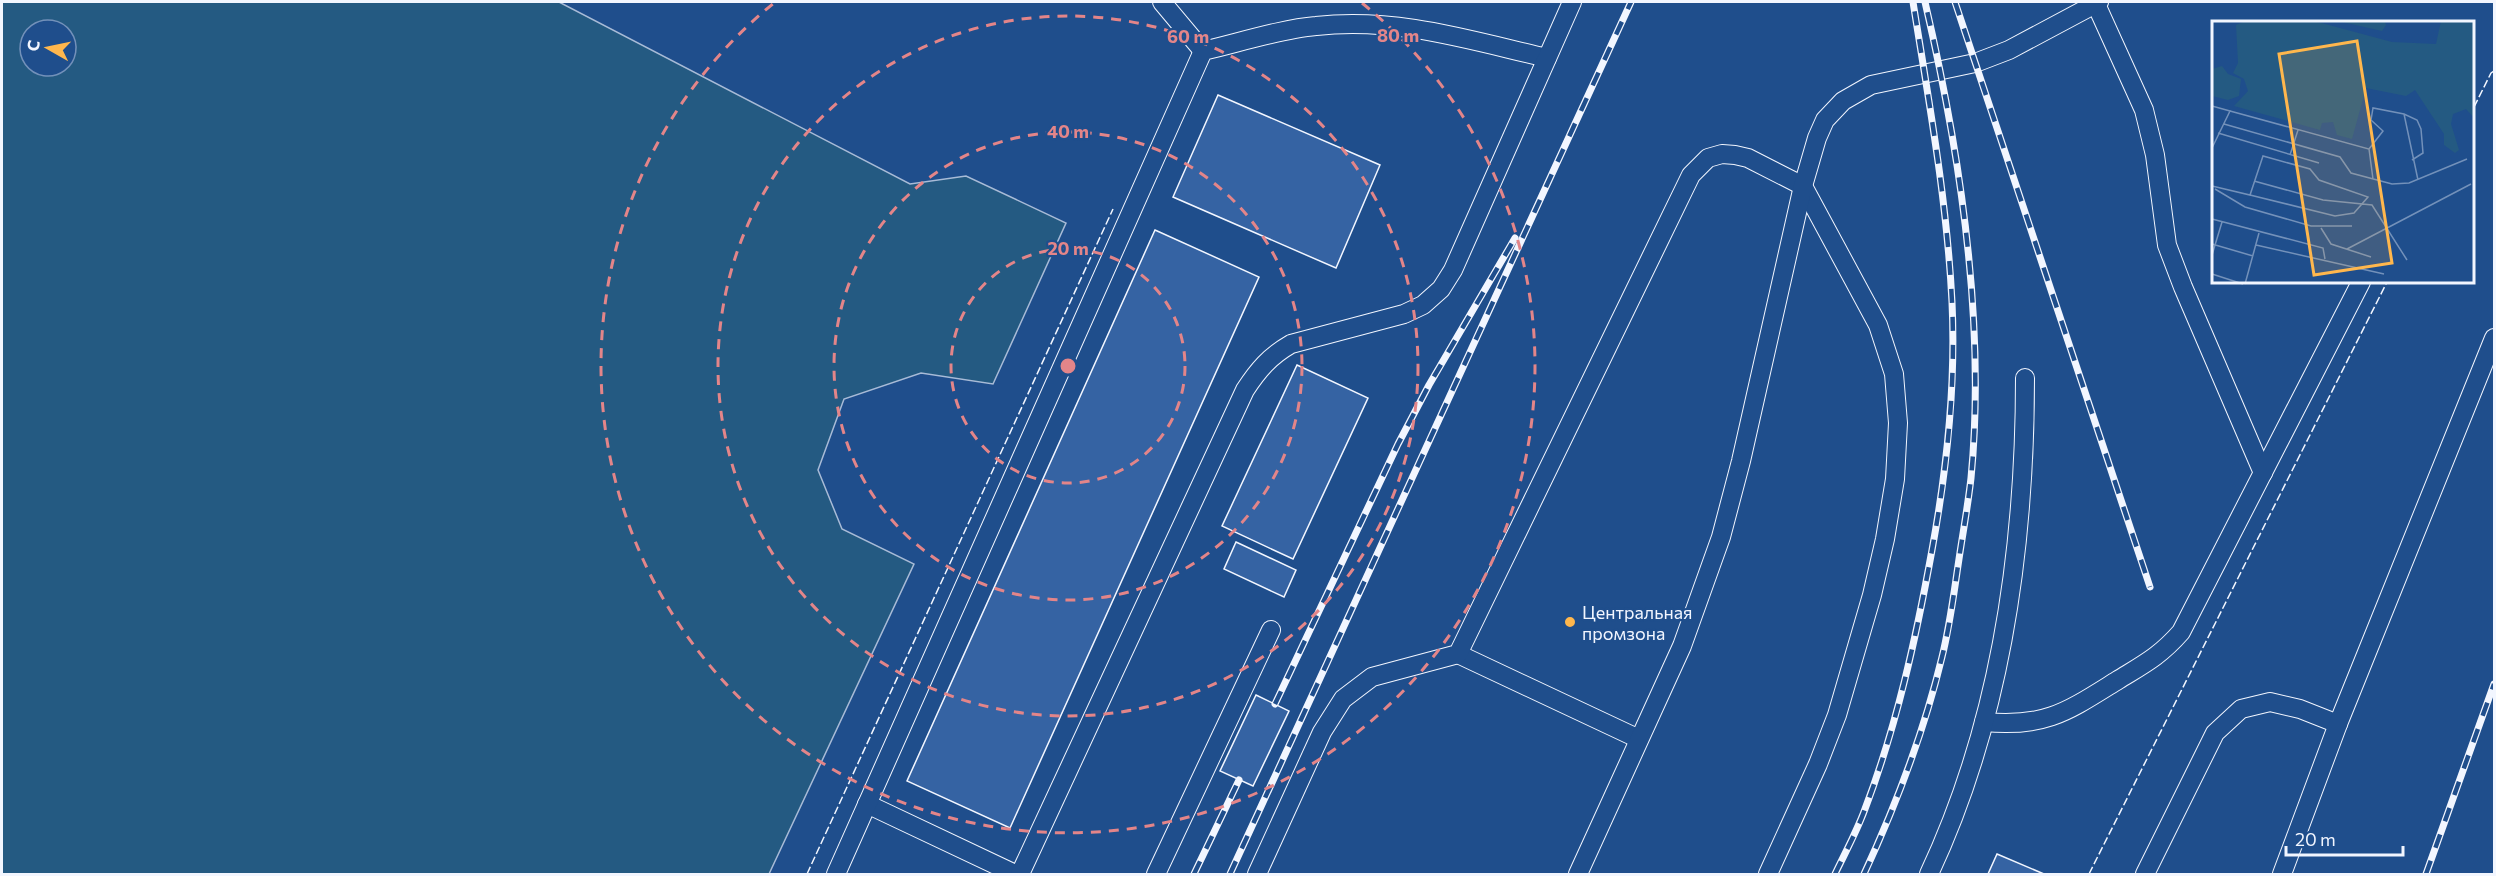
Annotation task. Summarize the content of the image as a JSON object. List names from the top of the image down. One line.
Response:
{"places":["Центральная промзона"],"scale_bar":"20 m","north":"left","rings":["80 m","60 m","40 m","20 m"]}
